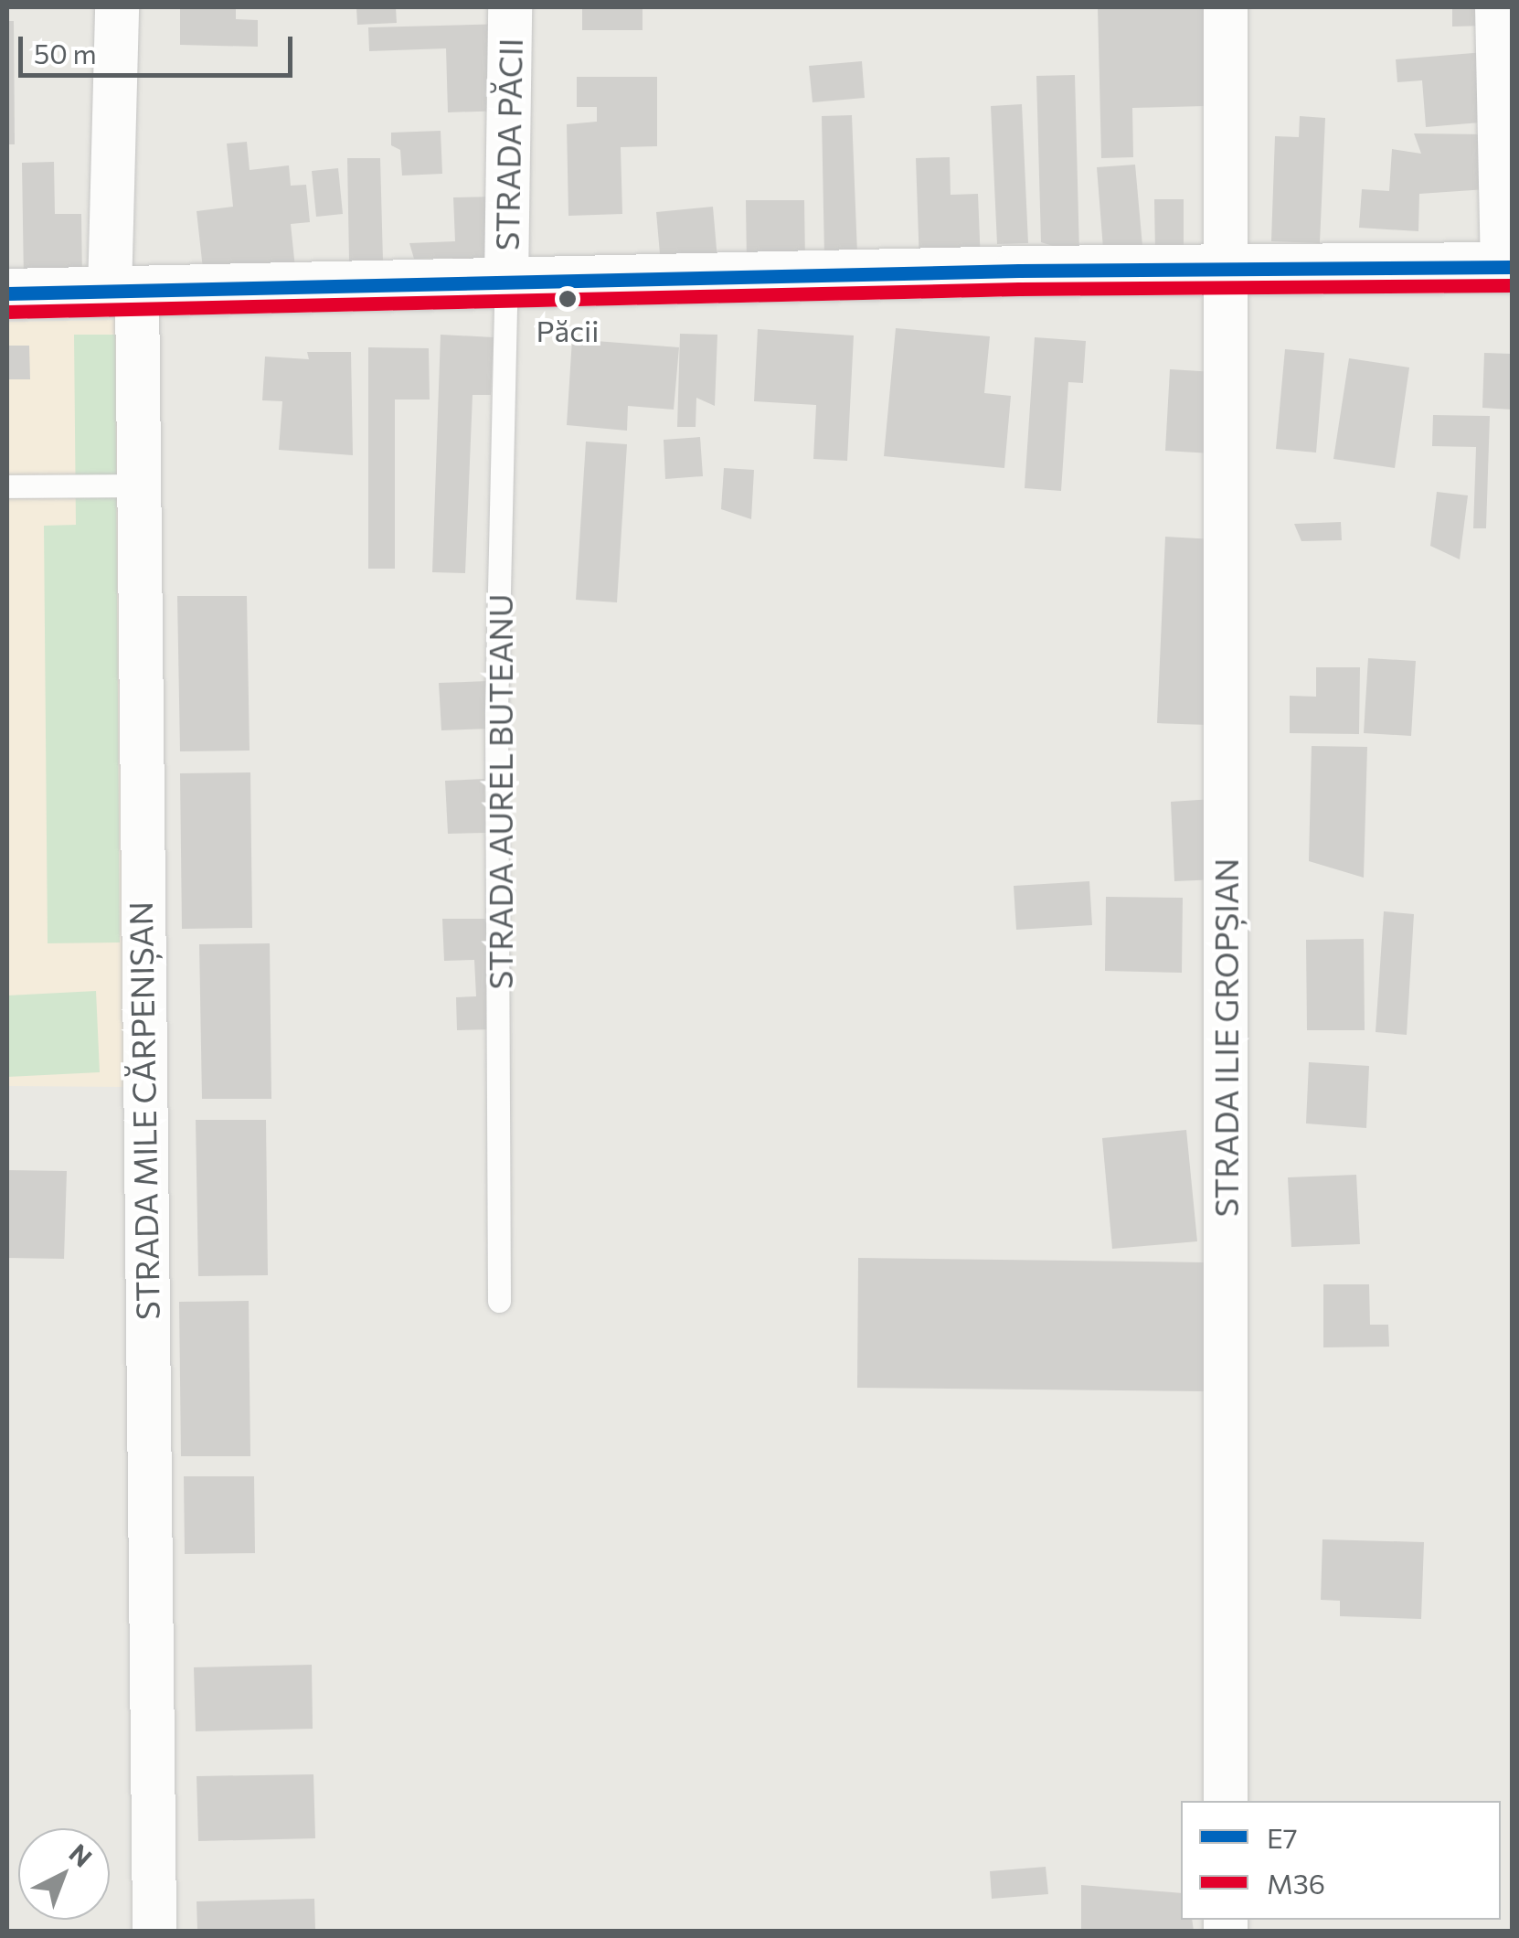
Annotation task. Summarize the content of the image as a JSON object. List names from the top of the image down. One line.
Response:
{"streets":{"street":["STRADA PĂCII","STRADA ILIE GROPȘIAN","STRADA MILE CĂRPENIȘAN"],"lane":["STRADA AUREL BUTEANU"]},"crossings":[["STRADA PĂCII","STRADA AUREL BUTEANU"]],"places":["Păcii"],"lines":["transit line E7","transit line M36"],"legend":["E7","M36"],"scale_bar":"50 m","north":"top right"}
